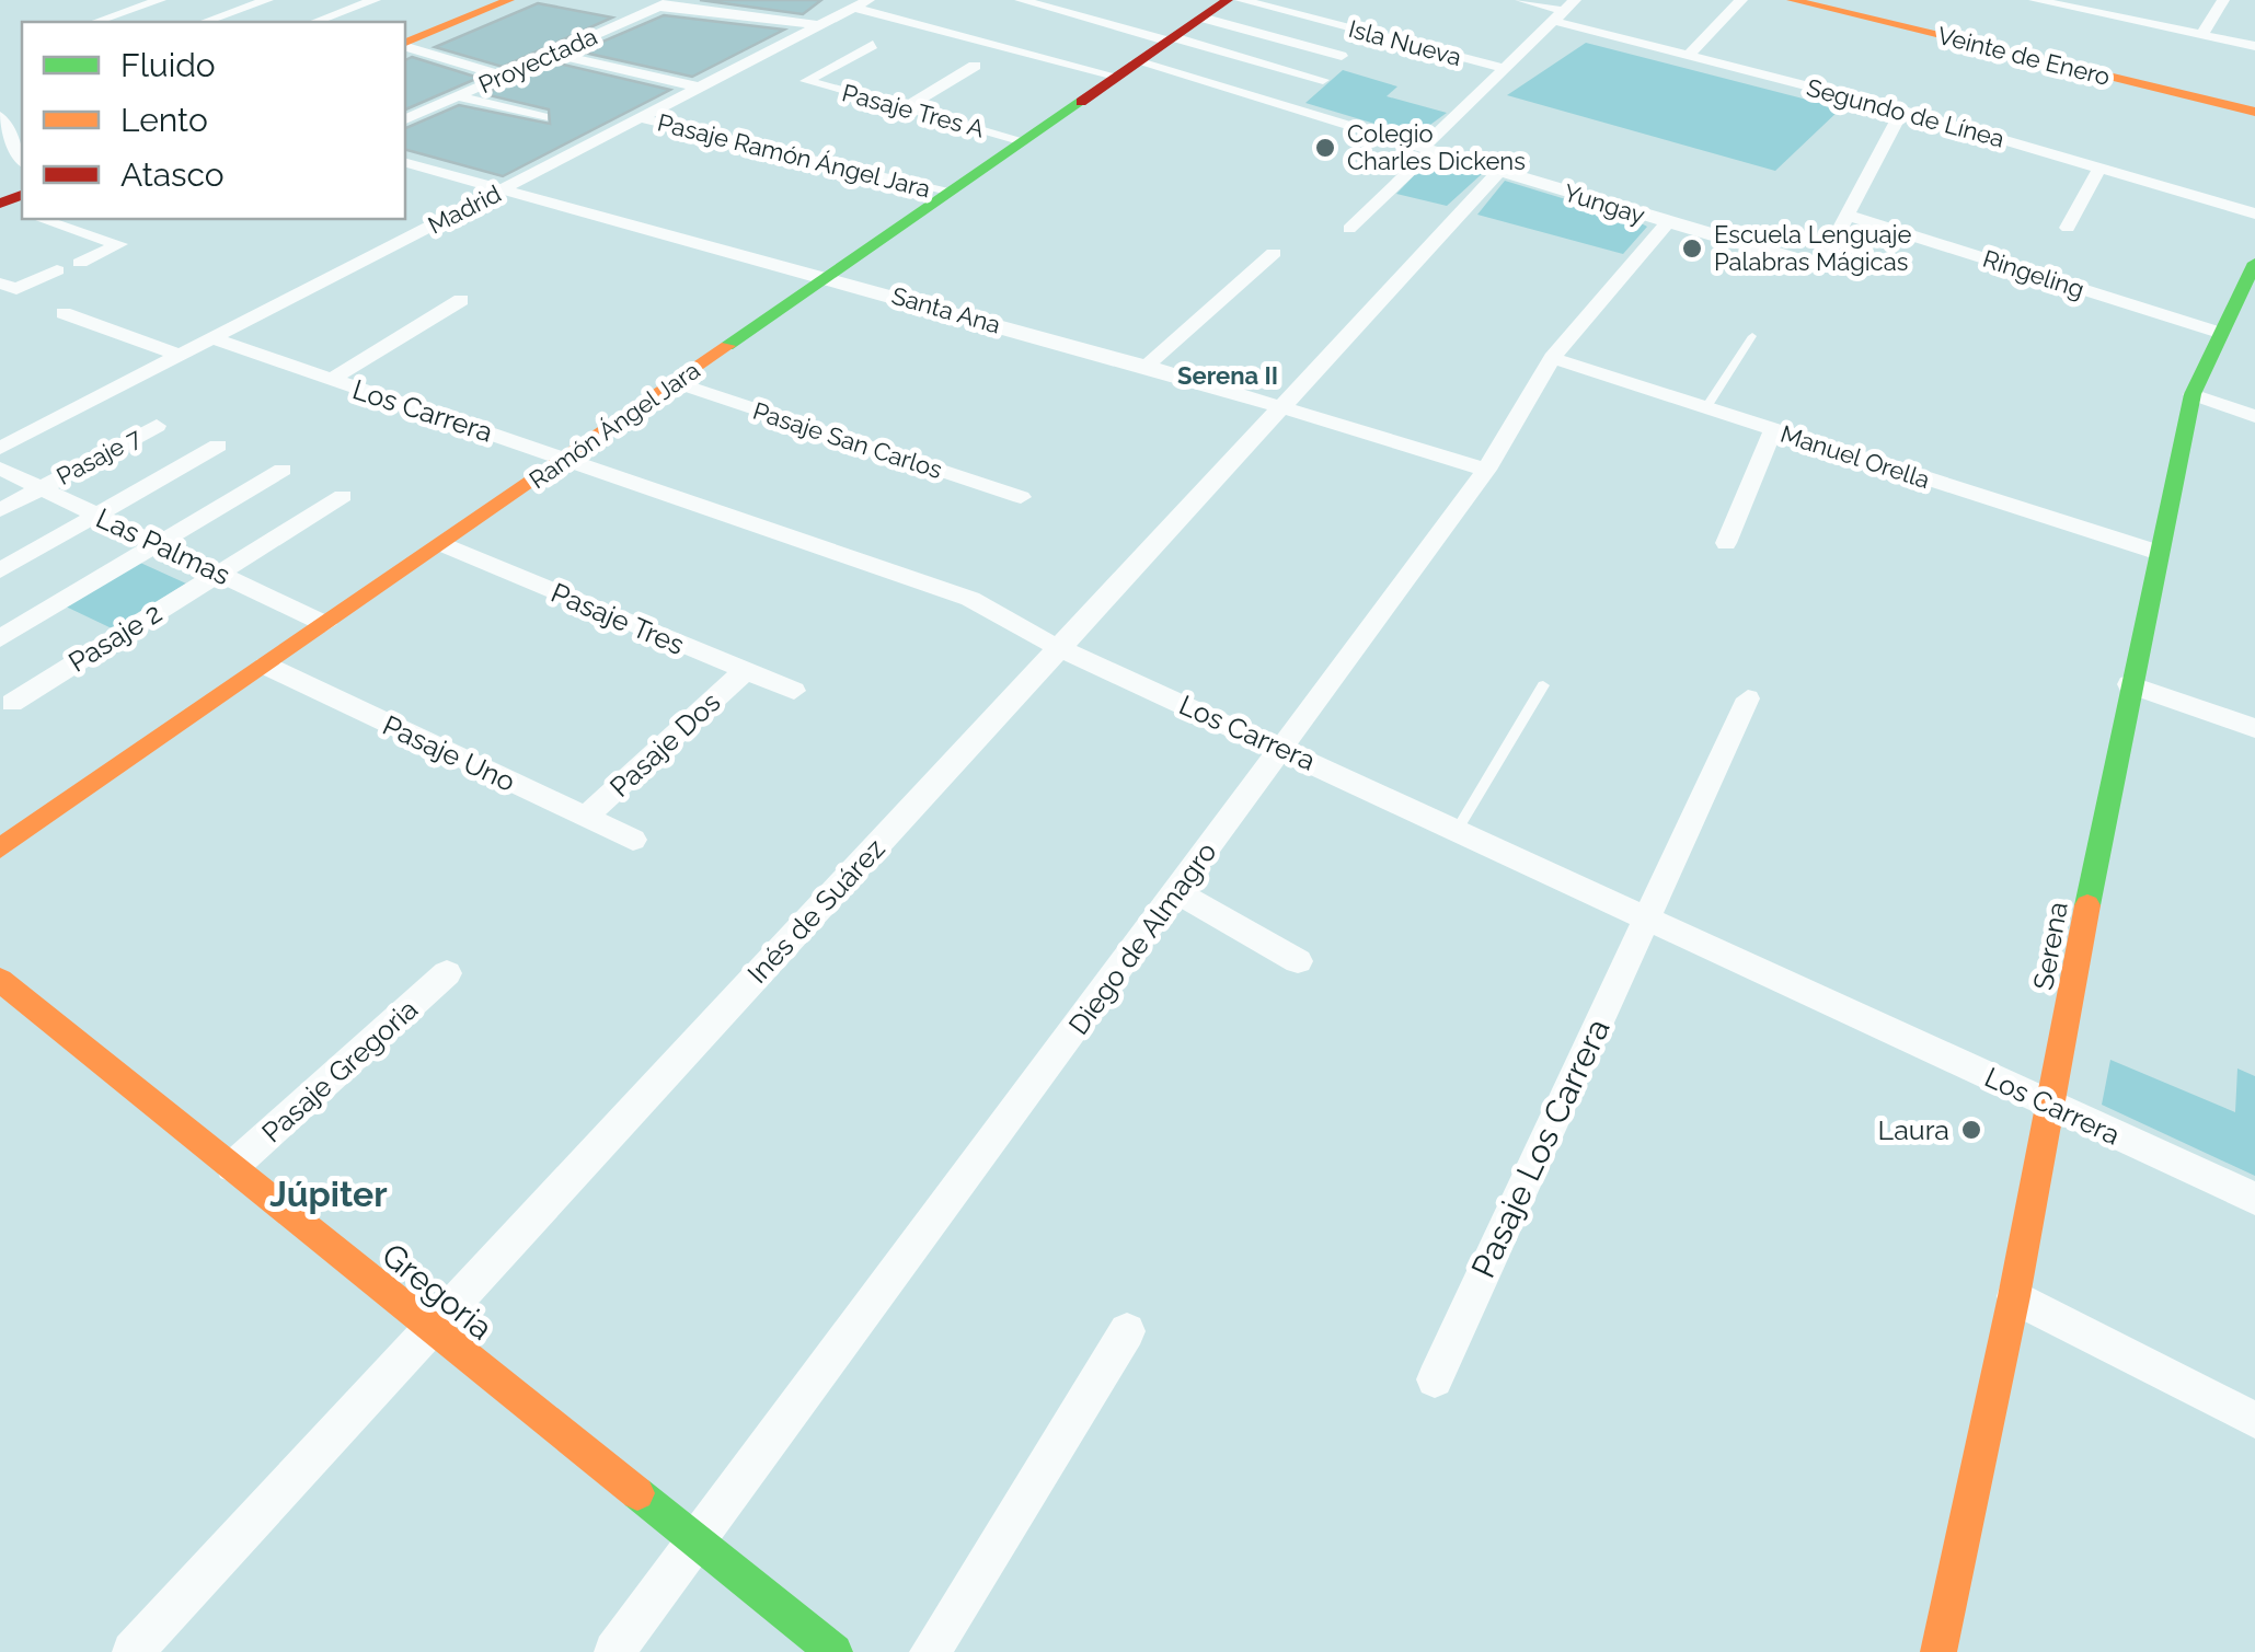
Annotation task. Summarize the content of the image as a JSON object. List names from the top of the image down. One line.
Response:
{"streets":{"street":["Isla Nueva","Veinte de Enero","Proyectada","Pasaje Tres A","Segundo de Línea","Pasaje Ramón Ángel Jara","Yungay","Madrid","Ringeling","Santa Ana","Los Carrera","Ramón Ángel Jara","Pasaje San Carlos","Pasaje 7","Manuel Orella","Las Palmas","Pasaje Tres","Pasaje 2","Pasaje Dos","Pasaje Uno","Inés de Suárez","Diego de Almagro","Serena","Pasaje Gregoria","Pasaje Los Carrera","Gregoria"]},"crossings":[["Pasaje Tres A","Ramón Ángel Jara"],["Pasaje Ramón Ángel Jara","Madrid"],["Pasaje Ramón Ángel Jara","Ramón Ángel Jara"],["Yungay","Madrid"],["Yungay","Ringeling"],["Yungay","Ramón Ángel Jara"],["Yungay","Inés de Suárez"],["Yungay","Diego de Almagro"],["Madrid","Santa Ana"],["Madrid","Los Carrera"],["Ringeling","Serena"],["Santa Ana","Ramón Ángel Jara"],["Santa Ana","Inés de Suárez"],["Santa Ana","Diego de Almagro"],["Los Carrera","Ramón Ángel Jara"],["Los Carrera","Inés de Suárez"],["Los Carrera","Diego de Almagro"],["Los Carrera","Serena"],["Los Carrera","Pasaje Los Carrera"],["Ramón Ángel Jara","Pasaje San Carlos"],["Ramón Ángel Jara","Las Palmas"],["Ramón Ángel Jara","Pasaje Tres"],["Ramón Ángel Jara","Pasaje Uno"],["Pasaje 7","Las Palmas"],["Manuel Orella","Diego de Almagro"],["Manuel Orella","Serena"],["Las Palmas","Pasaje 2"],["Pasaje Tres","Pasaje Dos"],["Pasaje Dos","Pasaje Uno"],["Inés de Suárez","Gregoria"],["Diego de Almagro","Gregoria"],["Pasaje Gregoria","Gregoria"]],"districts":["Serena II","Júpiter"],"places":["Colegio Charles Dickens","Escuela Lenguaje Palabras Mágicas","Laura"],"legend":["Fluido","Lento","Atasco"]}
